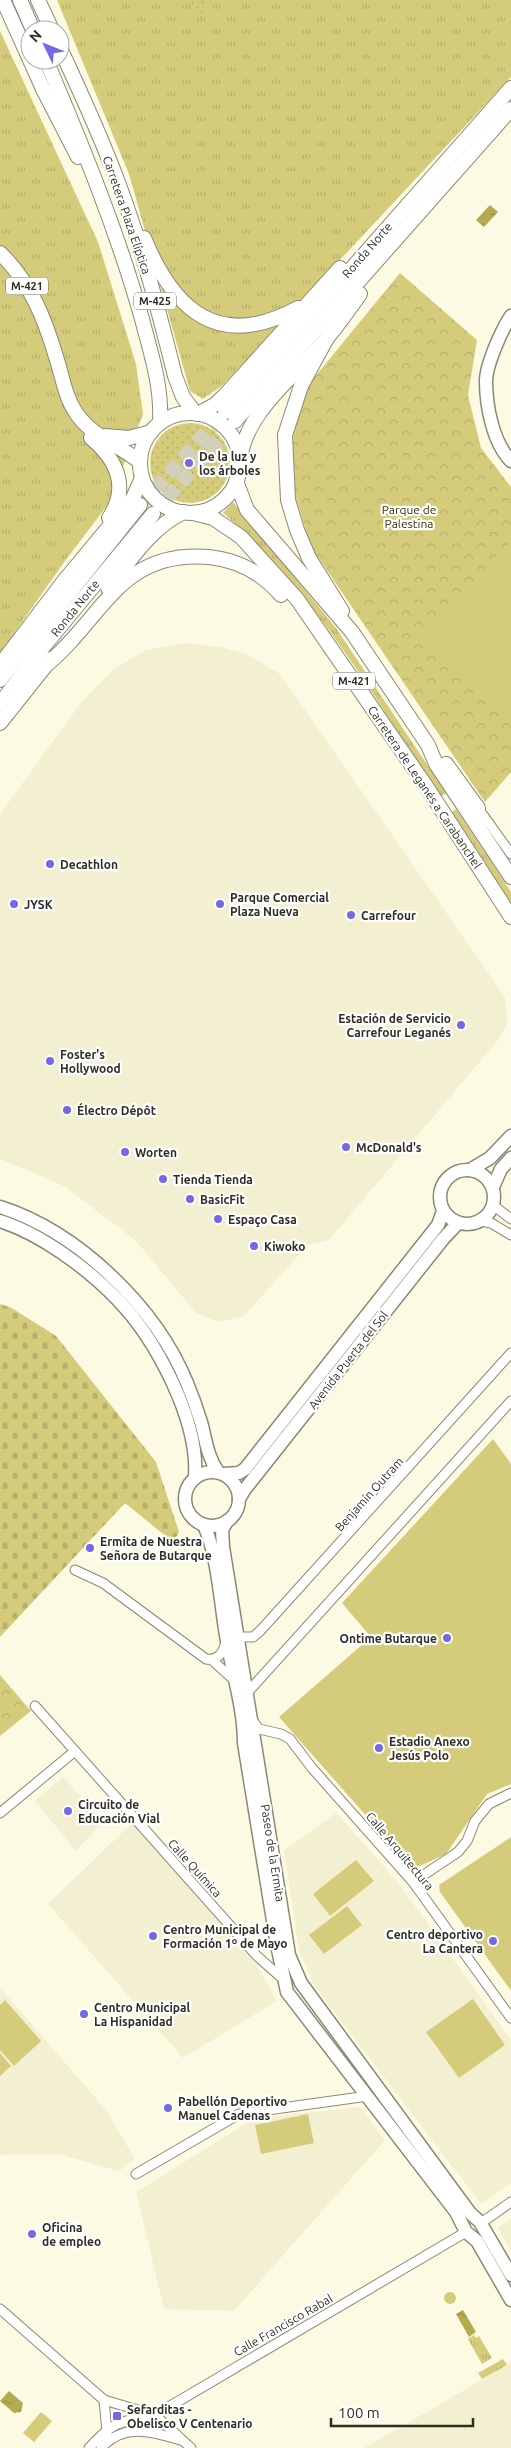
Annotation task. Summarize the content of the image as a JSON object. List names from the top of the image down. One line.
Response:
{"streets":{"main road":["Carretera Plaza Elíptica","Ronda Norte","M-421","M-425","Carretera de Leganés a Carabanchel","Avenida Puerta del Sol","Paseo de la Ermita"],"street":["Benjamín Outram","Calle Arquitectura","Calle Química","Calle Francisco Rabal"]},"crossings":[["Carretera Plaza Elíptica","Ronda Norte"],["Carretera Plaza Elíptica","M-421"],["Carretera Plaza Elíptica","Carretera de Leganés a Carabanchel"],["Ronda Norte","M-421"],["Ronda Norte","Carretera de Leganés a Carabanchel"],["M-421","Carretera de Leganés a Carabanchel"],["Avenida Puerta del Sol","Paseo de la Ermita"],["Benjamín Outram","Paseo de la Ermita"],["Calle Arquitectura","Paseo de la Ermita"],["Paseo de la Ermita","Calle Química"],["Paseo de la Ermita","Calle Francisco Rabal"]],"parks":["Parque de Palestina"],"places":{"other":["De la luz y los árboles","Decathlon","JYSK","Parque Comercial Plaza Nueva","Carrefour","Estación de Servicio Carrefour Leganés","Foster's Hollywood","Électro Dépôt","McDonald's","Worten","Tienda Tienda","BasicFit","Espaço Casa","Kiwoko","Ermita de Nuestra Señora de Butarque","Ontime Butarque","Estadio Anexo Jesús Polo","Circuito de Educación Vial","Centro Municipal de Formación 1º de Mayo","Centro deportivo La Cantera","Centro Municipal La Hispanidad","Pabellón Deportivo Manuel Cadenas","Oficina de empleo"],"transit":["Sefarditas - Obelisco V Centenario"]},"scale_bar":"100 m","north":"top left"}
